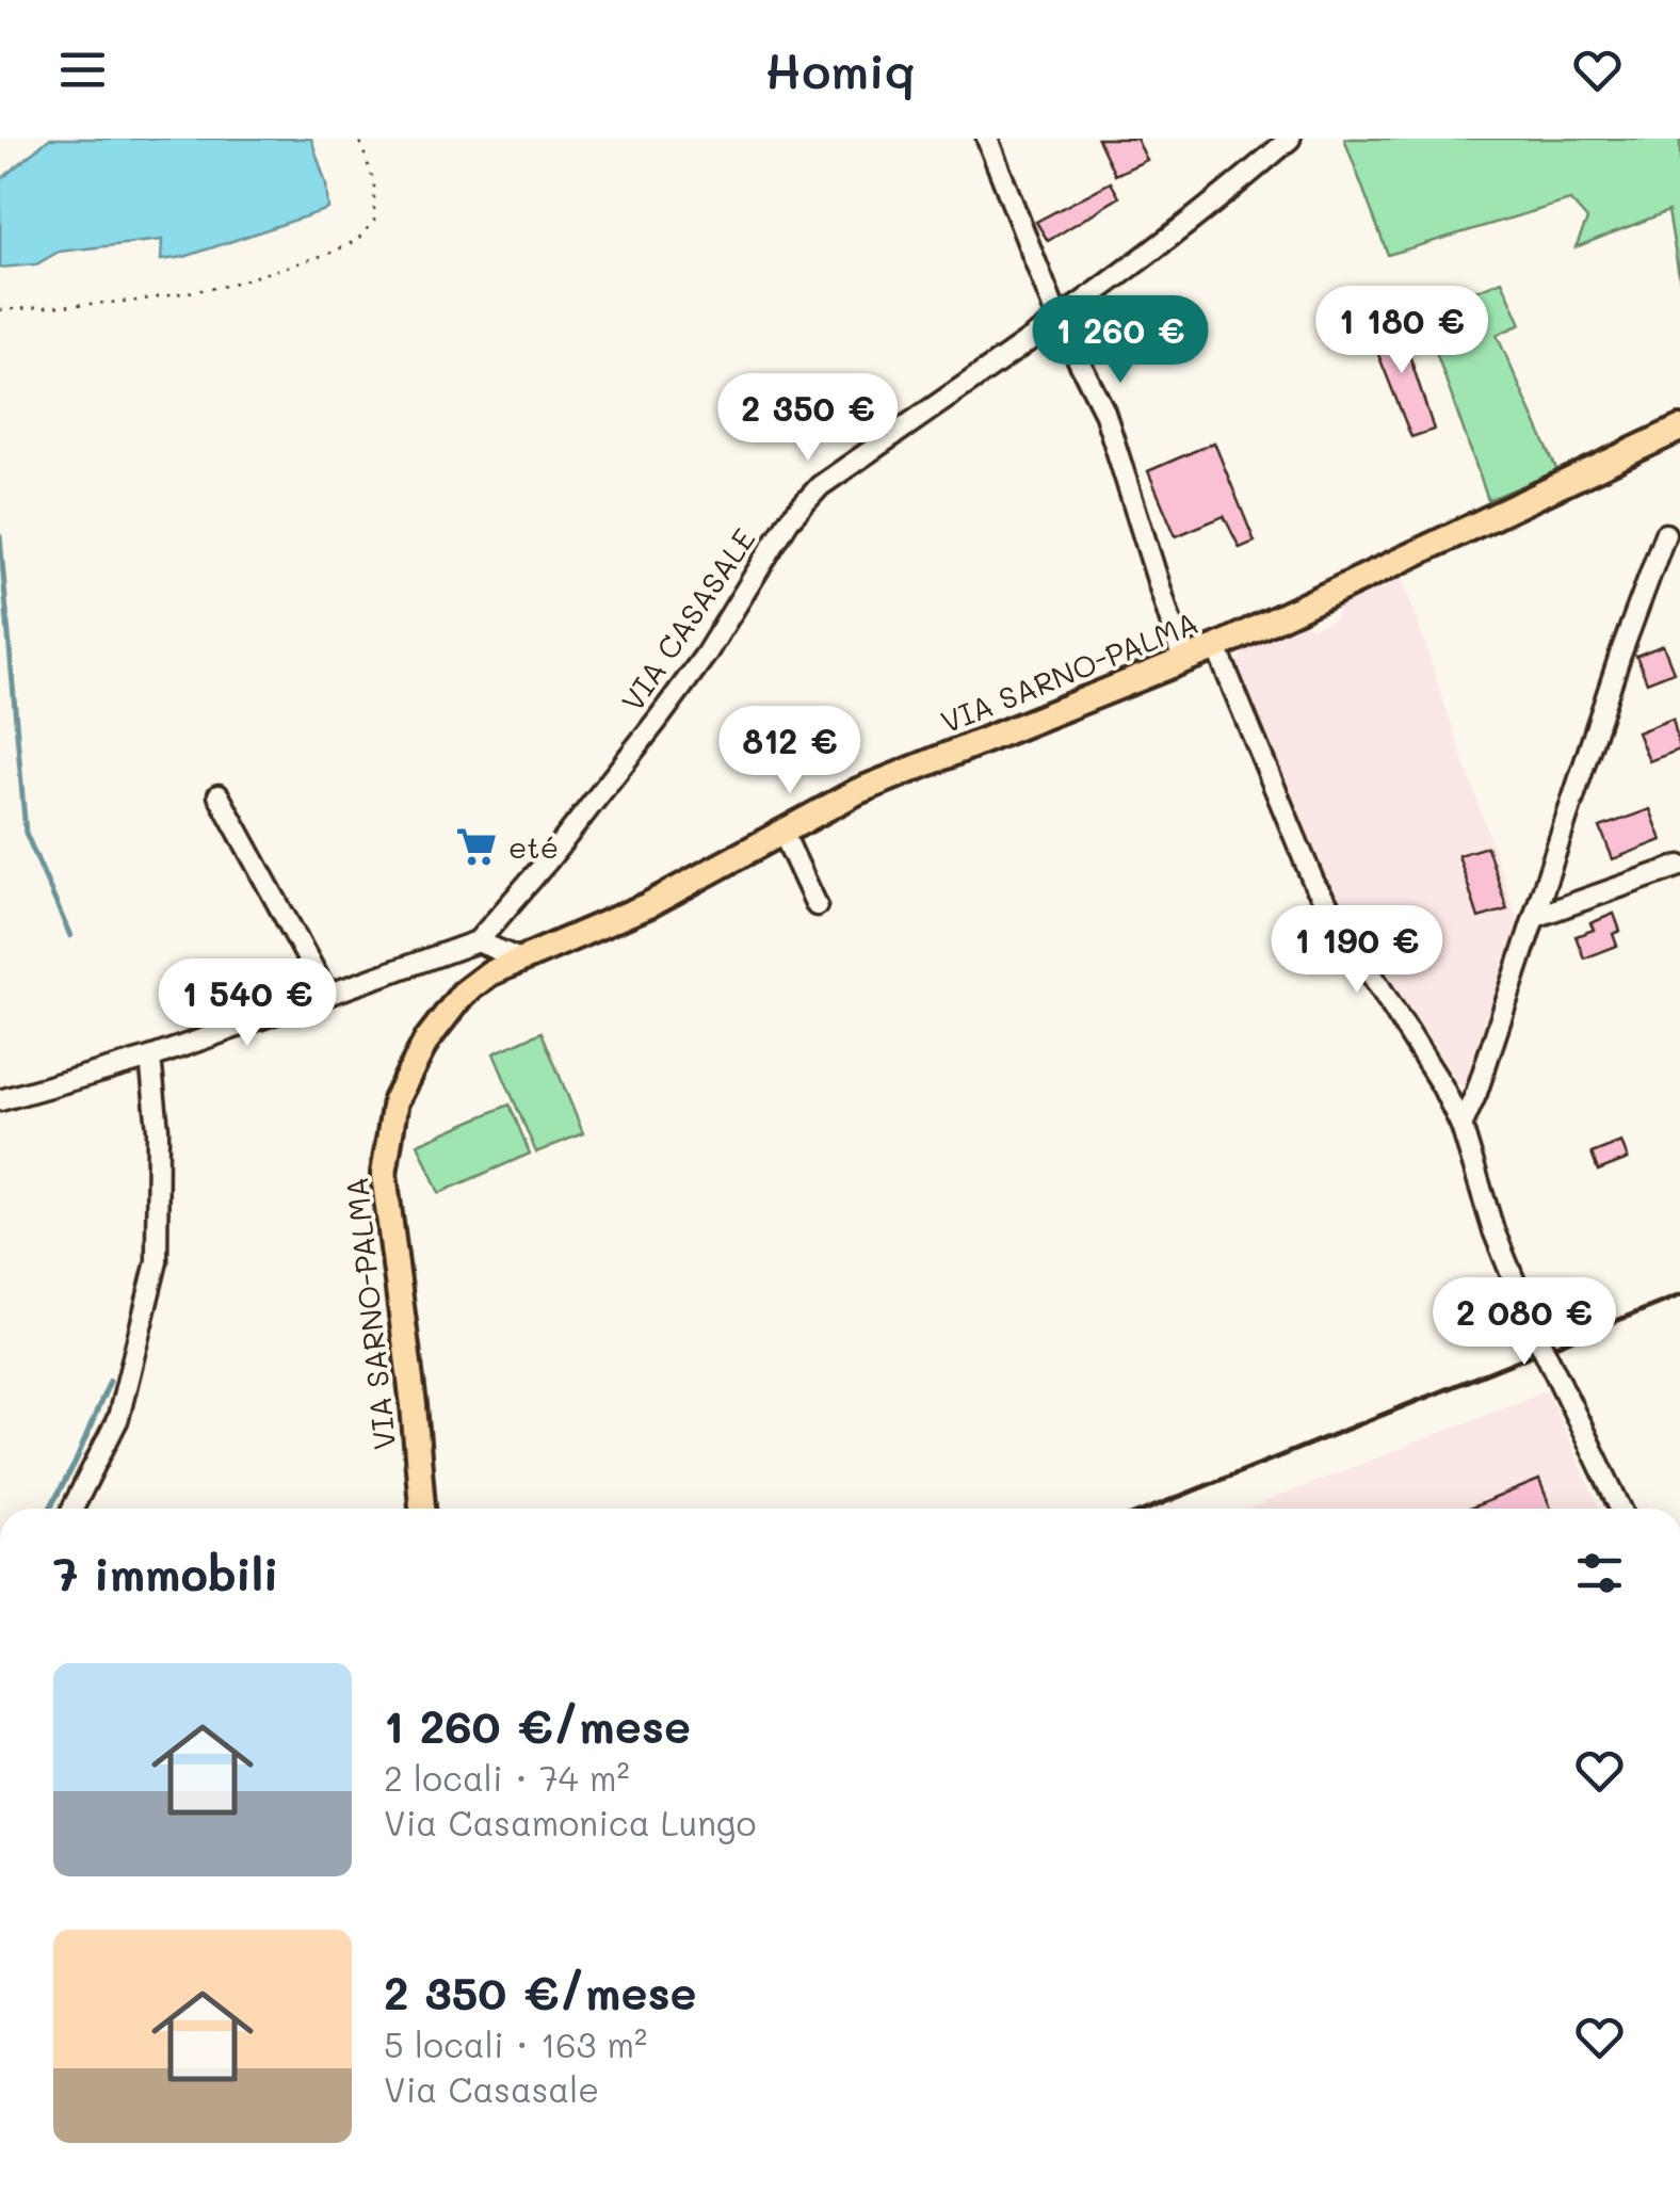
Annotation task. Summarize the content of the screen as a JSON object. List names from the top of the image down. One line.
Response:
{"streets":{"main road":["VIA SARNO-PALMA"],"street":["VIA CASASALE"]},"places":{"supermarket":["eté"]},"page":{"header":"Homiq","price":["1 180 €","1 260 €","2 350 €","812 €","1 190 €","1 540 €","2 080 €"],"heading":"7 immobili","list":[{"name":"1 260 €/mese","note":"2 locali · 74 m² · Via Casamonica Lungo"},{"name":"2 350 €/mese","note":"5 locali · 163 m² · Via Casasale"}]}}
